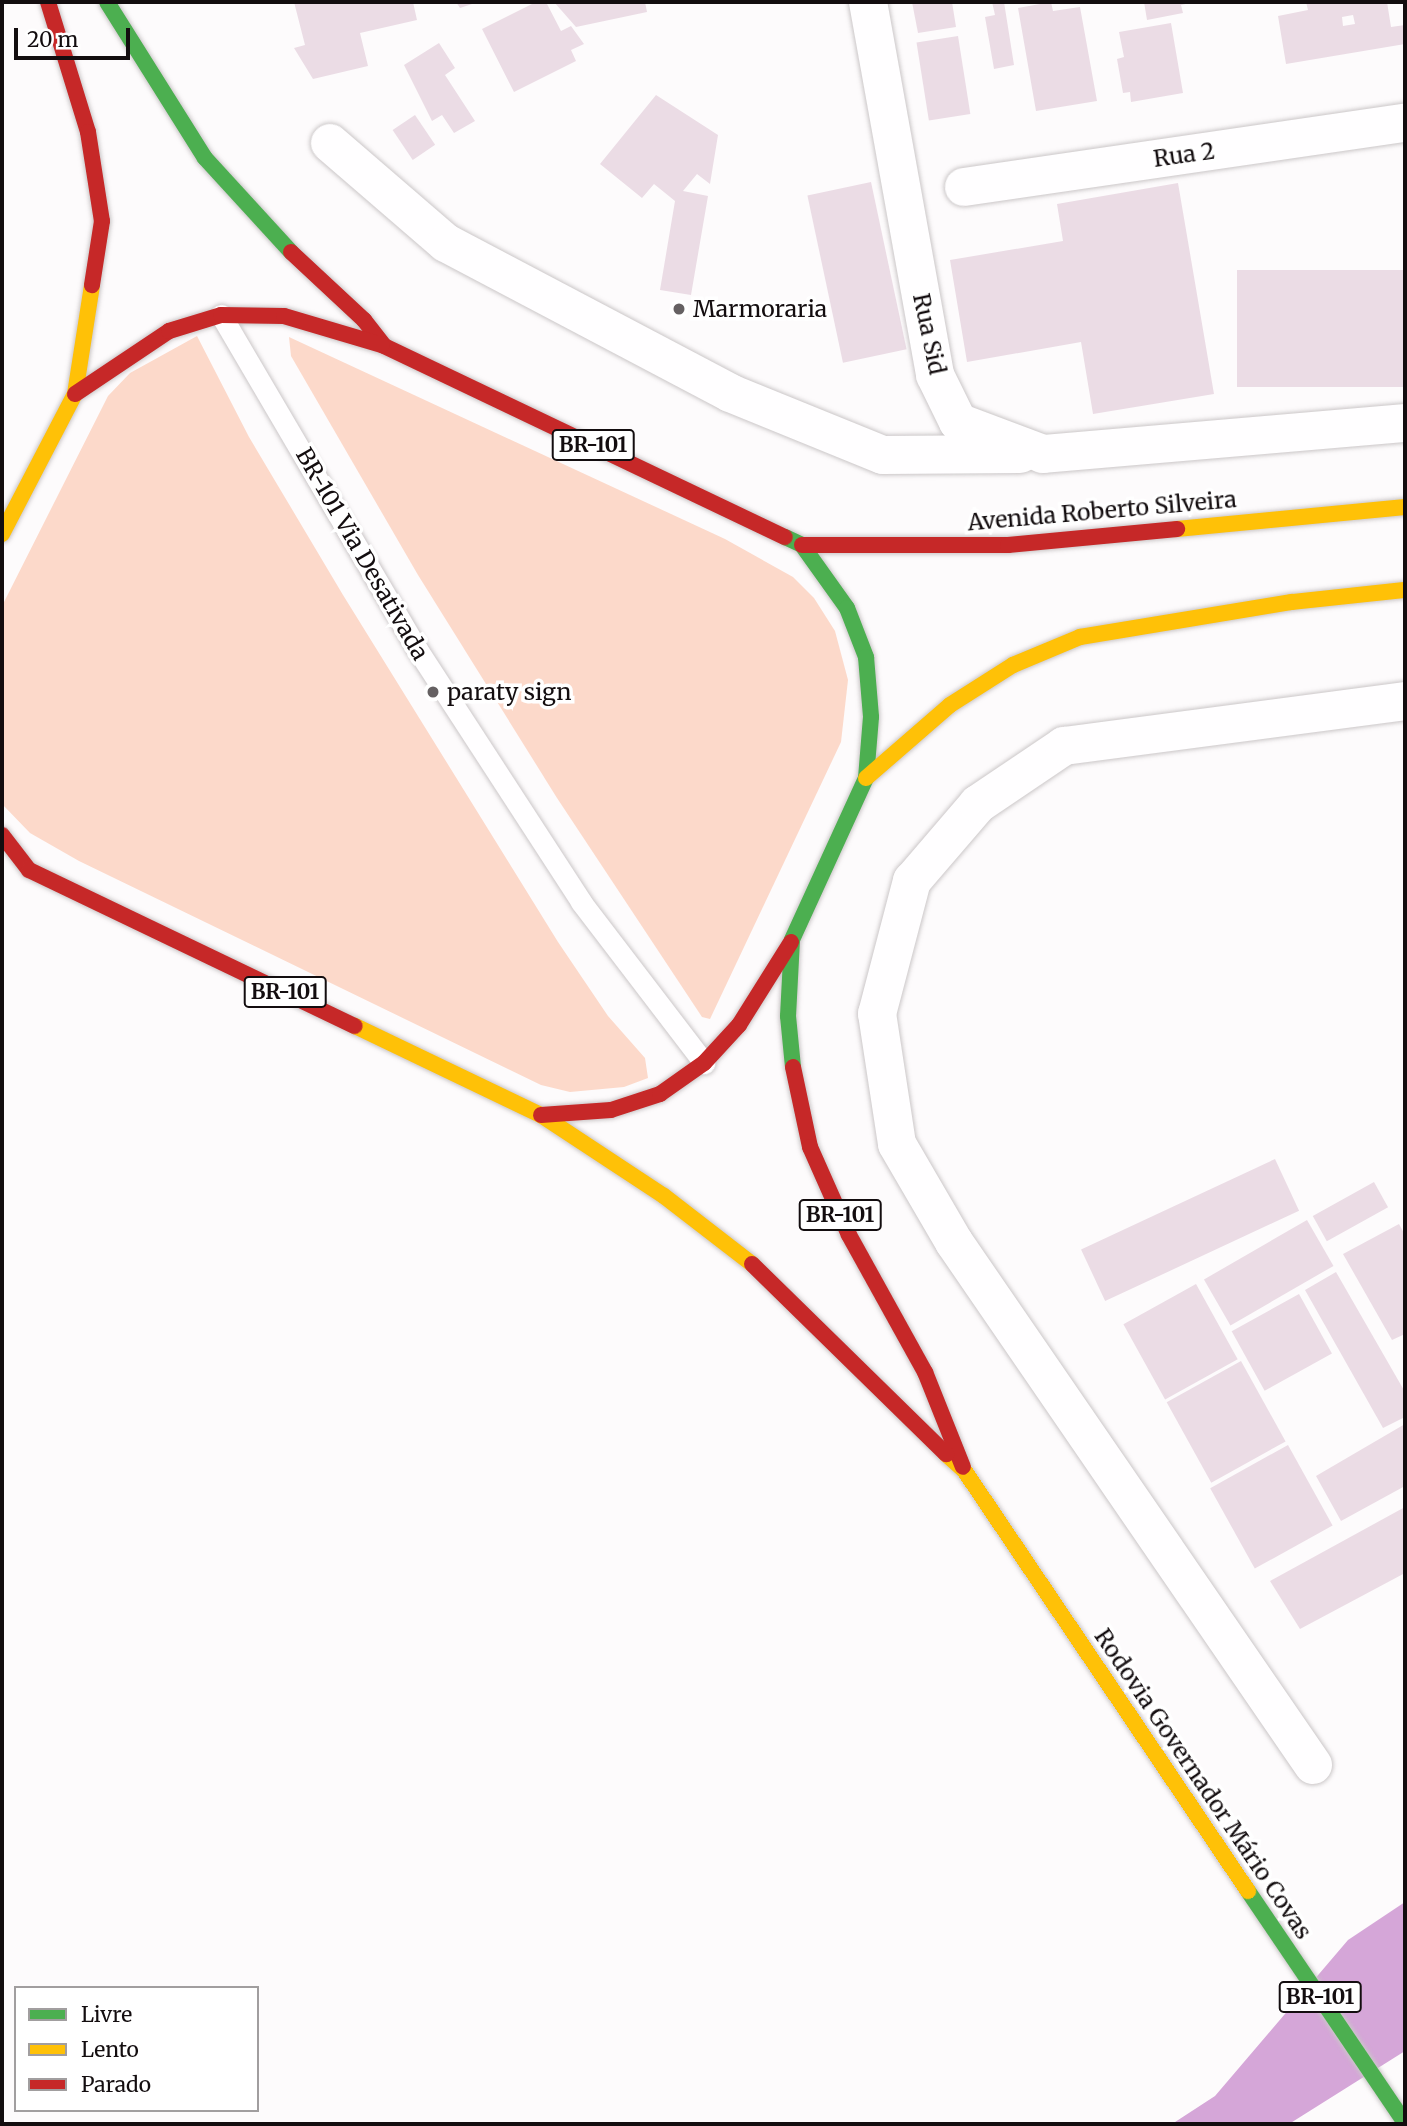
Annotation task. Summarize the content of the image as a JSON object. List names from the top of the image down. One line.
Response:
{"streets":{"main road":["BR-101","Avenida Roberto Silveira","Rodovia Governador Mário Covas"],"street":["Rua 2","Rua Sid"],"lane":["BR-101 Via Desativada"]},"crossings":[["Avenida Roberto Silveira","Rodovia Governador Mário Covas"]],"places":["Marmoraria","paraty sign"],"legend":["Livre","Lento","Parado"],"scale_bar":"20 m"}
